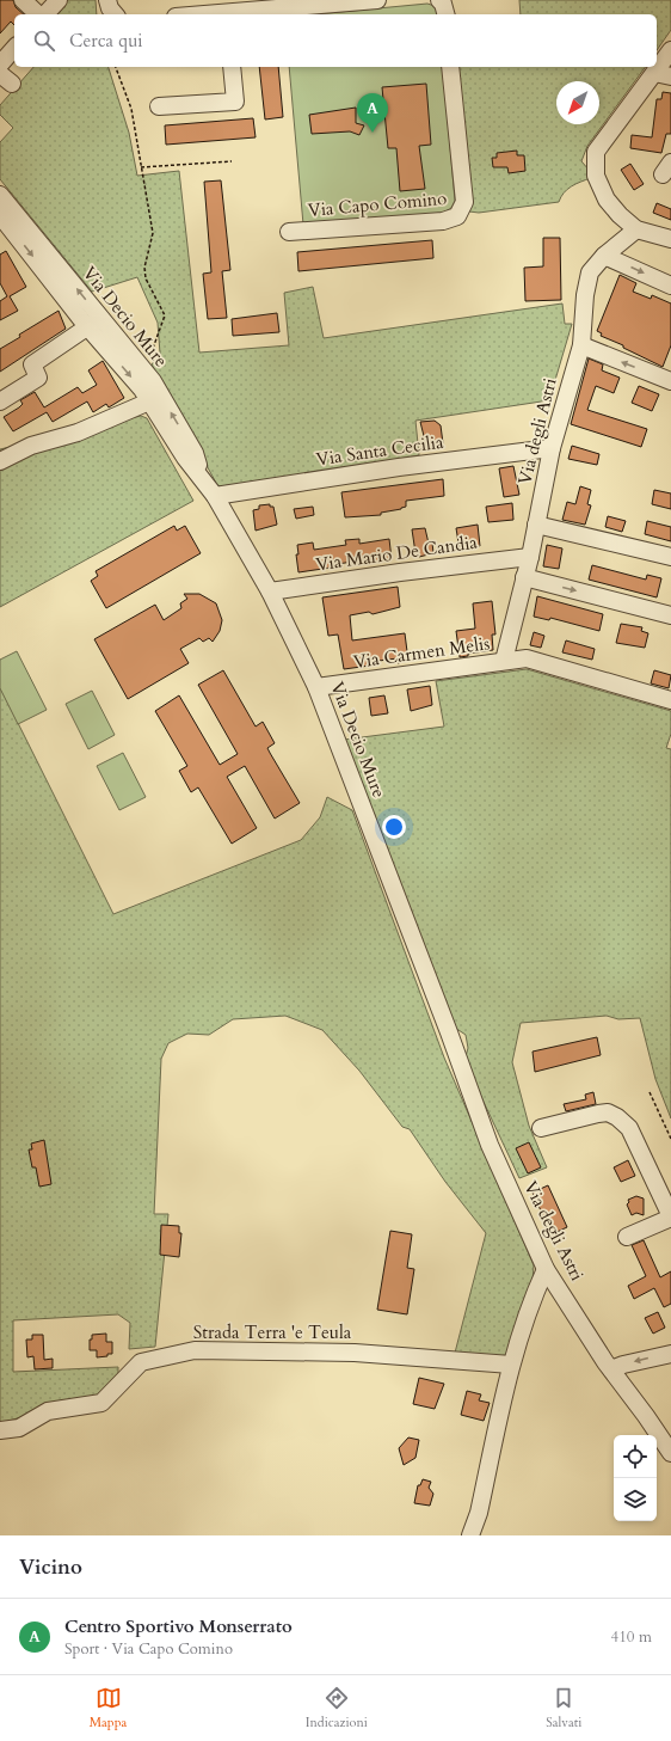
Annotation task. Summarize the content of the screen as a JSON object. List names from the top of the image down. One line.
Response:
{"streets":{"street":["Via Capo Comino","Via Decio Mure","Via degli Astri","Via Santa Cecilia","Via Mario De Candia","Via Carmen Melis","Strada Terra 'e Teula"]},"crossings":[["Via Decio Mure","Via degli Astri"],["Via Decio Mure","Via Santa Cecilia"],["Via Decio Mure","Via Mario De Candia"],["Via Decio Mure","Via Carmen Melis"],["Via degli Astri","Via Santa Cecilia"],["Via degli Astri","Via Mario De Candia"],["Via degli Astri","Via Carmen Melis"]],"north":"bottom left","page":{"search":"Cerca qui","pins":"A","heading":"Vicino","list":[{"mark":"A","name":"Centro Sportivo Monserrato","note":"Sport · Via Capo Comino","value":"410 m"}],"nav":["Mappa","Indicazioni","Salvati"]}}
